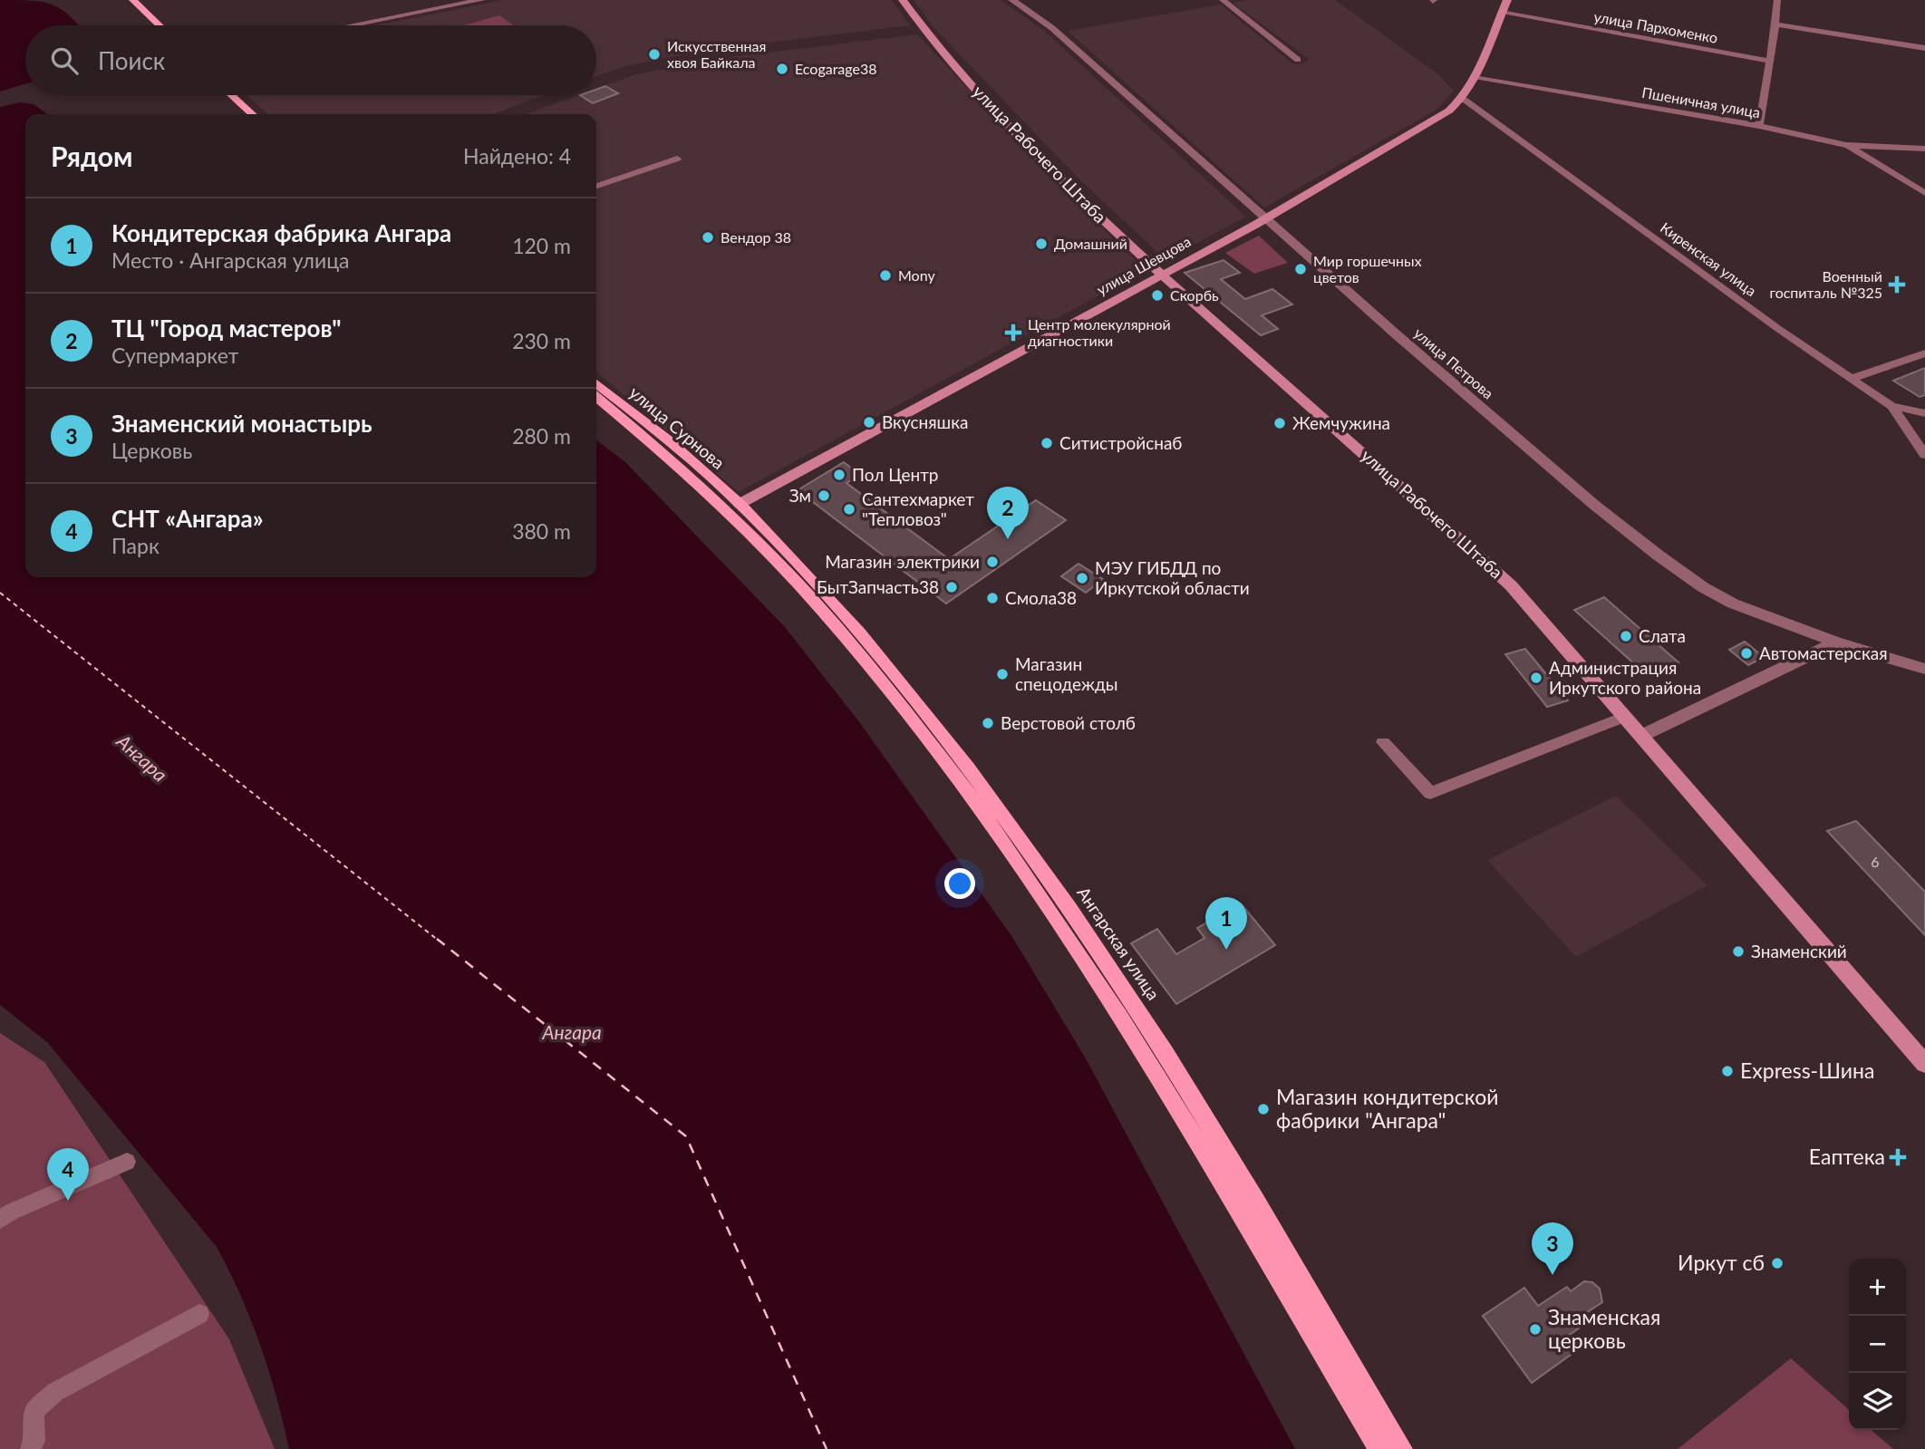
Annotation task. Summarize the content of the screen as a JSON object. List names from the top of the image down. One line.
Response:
{"streets":{"main road":["улица Рабочего Штаба","улица Шевцова","улица Сурнова","Ангарская улица"],"street":["улица Пархоменко","Пшеничная улица","Киренская улица","улица Петрова"]},"crossings":[["улица Пархоменко","улица Шевцова"],["Пшеничная улица","улица Шевцова"],["улица Рабочего Штаба","улица Шевцова"],["Киренская улица","улица Шевцова"],["улица Шевцова","улица Петрова"],["улица Шевцова","улица Сурнова"],["улица Шевцова","Ангарская улица"],["улица Сурнова","Ангарская улица"]],"water":["Ангара"],"places":{"other":["Искусственная хвоя Байкала","Ecogarage38","Вендор 38","Домашний","Мир горшечных цветов","Mony","Скорбь","Вкусняшка","Жемчужина","Ситистройснаб","Пол Центр","Зм","Сантехмаркет \"Тепловоз\"","Магазин электрики","МЭУ ГИБДД по Иркутской области","БытЗапчасть38","Смола38","Слата","Автомастерская","Магазин спецодежды","Администрация Иркутского района","Верстовой столб","Знаменский","Express-Шина","Магазин кондитерской фабрики \"Ангара\"","Иркут сб","Знаменская церковь"],"health":["Военный госпиталь №325","Центр молекулярной диагностики","Еаптека"]},"house_numbers":["6"],"page":{"search":"Поиск","heading":["Рядом","Найдено: 4"],"list":[{"mark":"1","name":"Кондитерская фабрика Ангара","note":"Место · Ангарская улица","value":"120 m"},{"mark":"2","name":"ТЦ \"Город мастеров\"","note":"Супермаркет","value":"230 m"},{"mark":"3","name":"Знаменский монастырь","note":"Церковь","value":"280 m"},{"mark":"4","name":"СНТ «Ангара»","note":"Парк","value":"380 m"}],"pins":["2","1","4","3"],"map_buttons":["+","−"]}}
